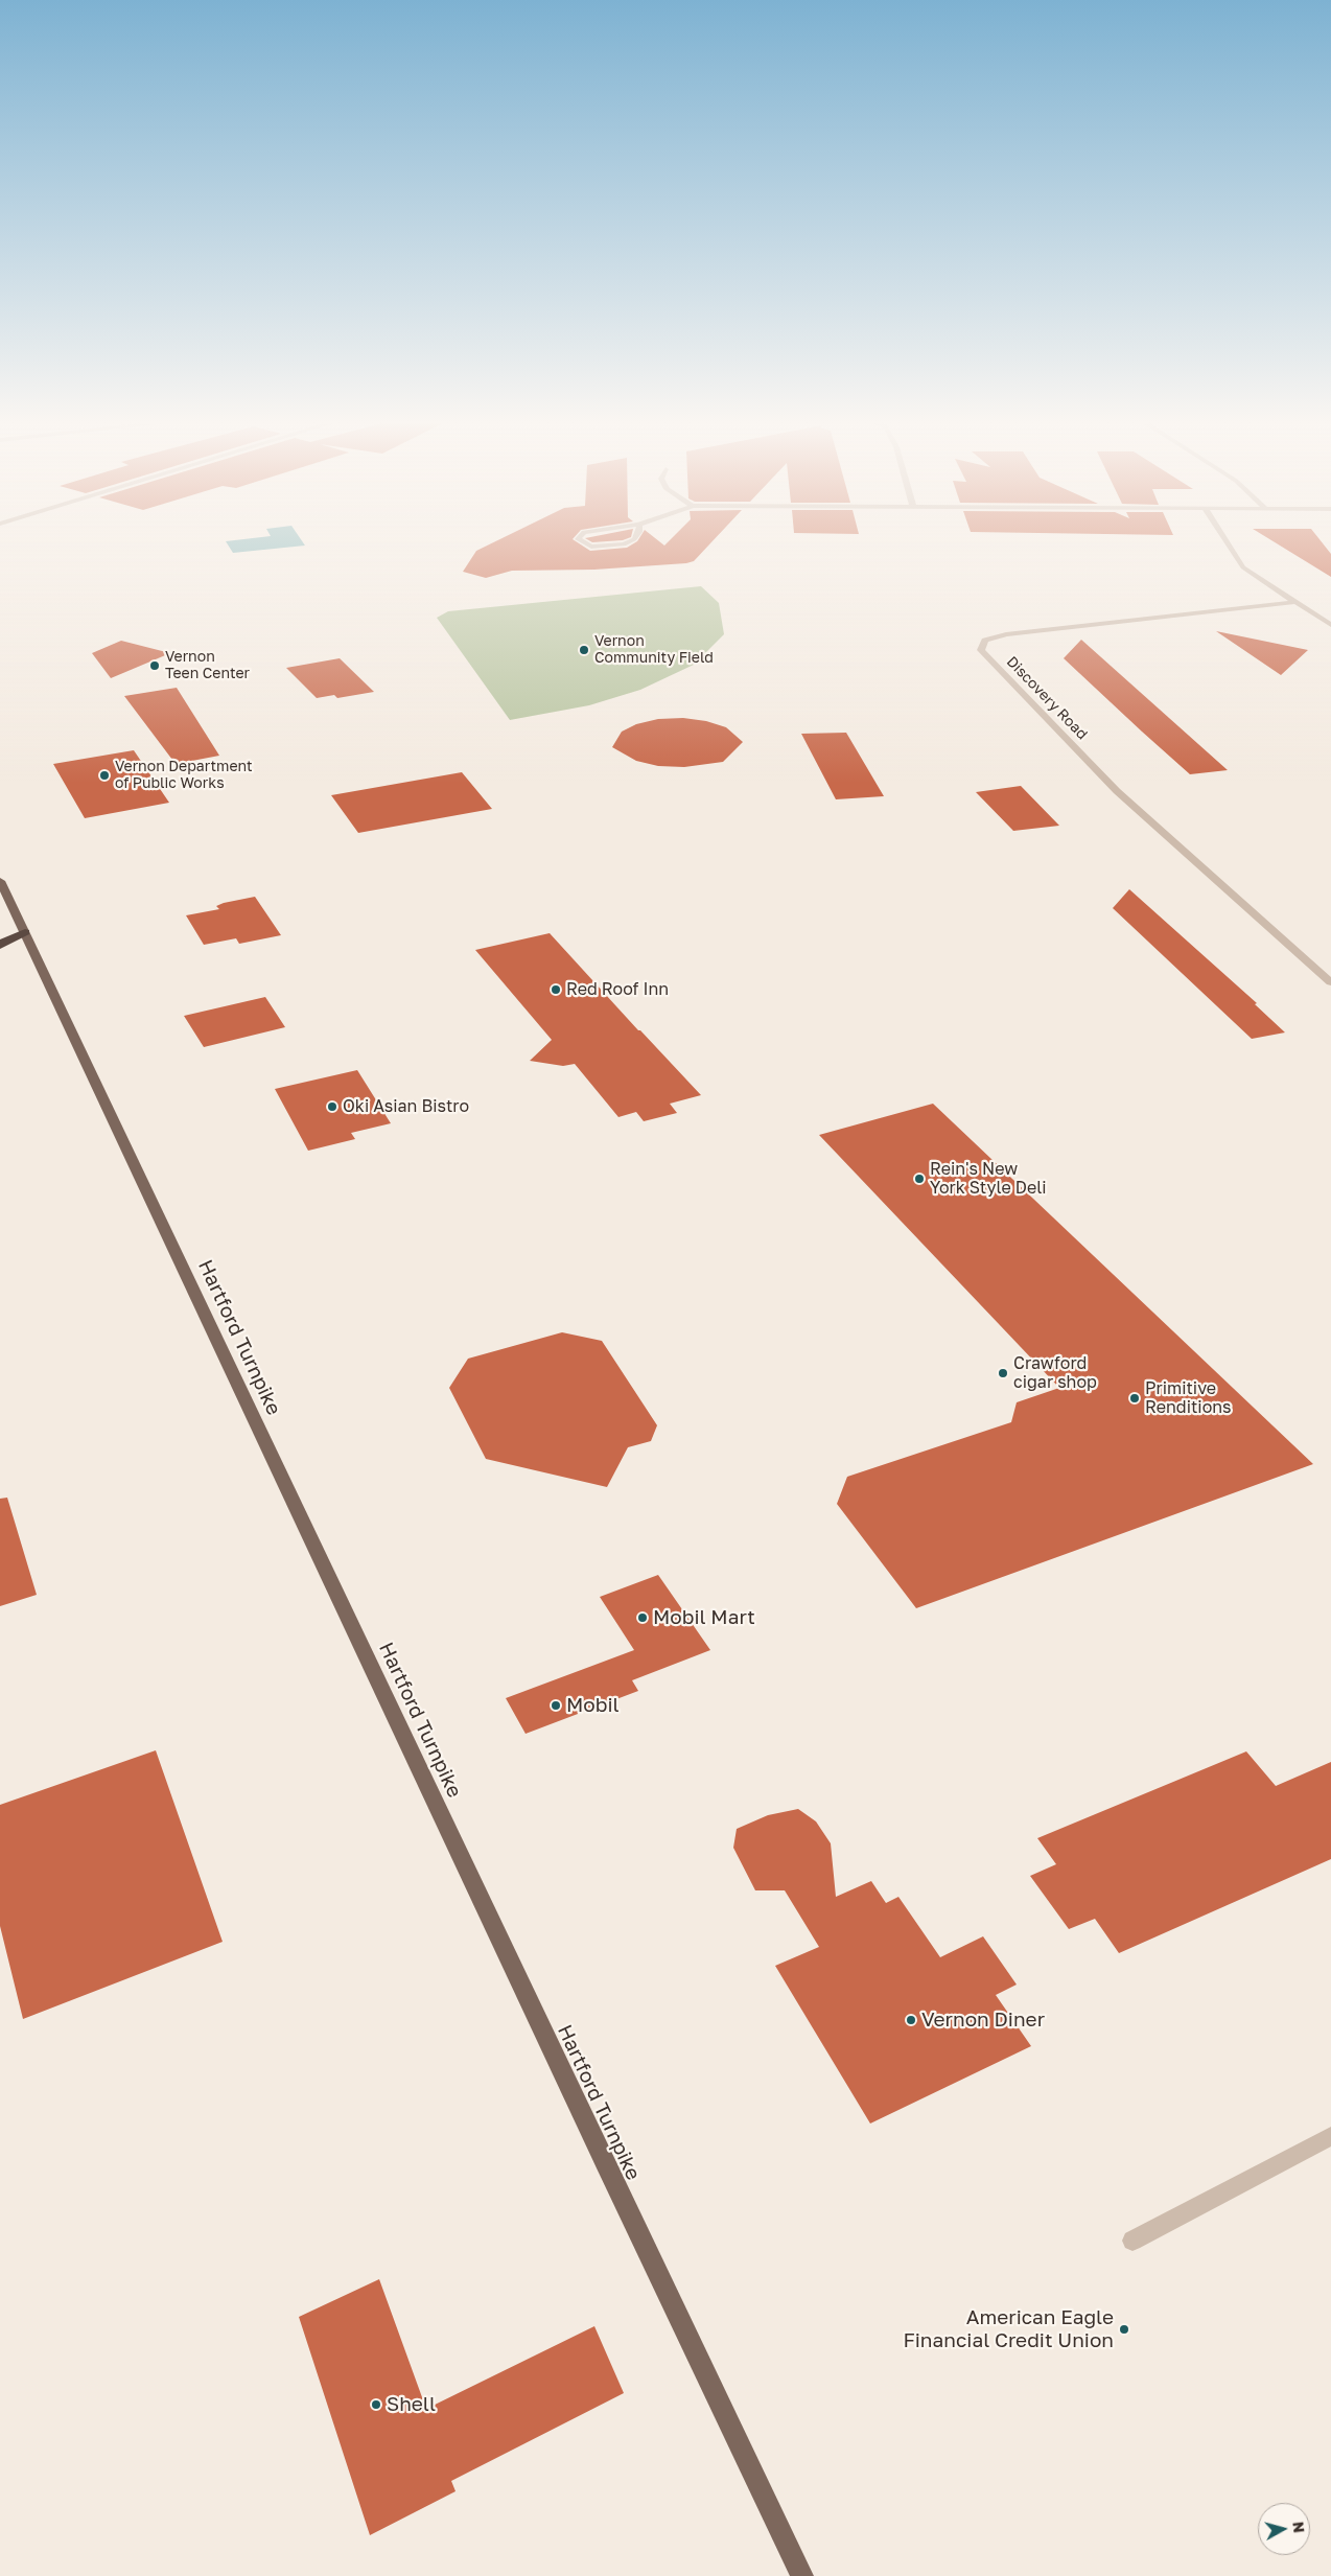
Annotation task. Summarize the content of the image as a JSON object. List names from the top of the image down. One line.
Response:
{"streets":{"main road":["Hartford Turnpike"],"street":["Discovery Road"]},"places":["Vernon Community Field","Vernon Teen Center","Vernon Department of Public Works","Red Roof Inn","Oki Asian Bistro","Rein's New York Style Deli","Crawford cigar shop","Primitive Renditions","Mobil Mart","Mobil","Vernon Diner","American Eagle Financial Credit Union","Shell"],"north":"right"}
